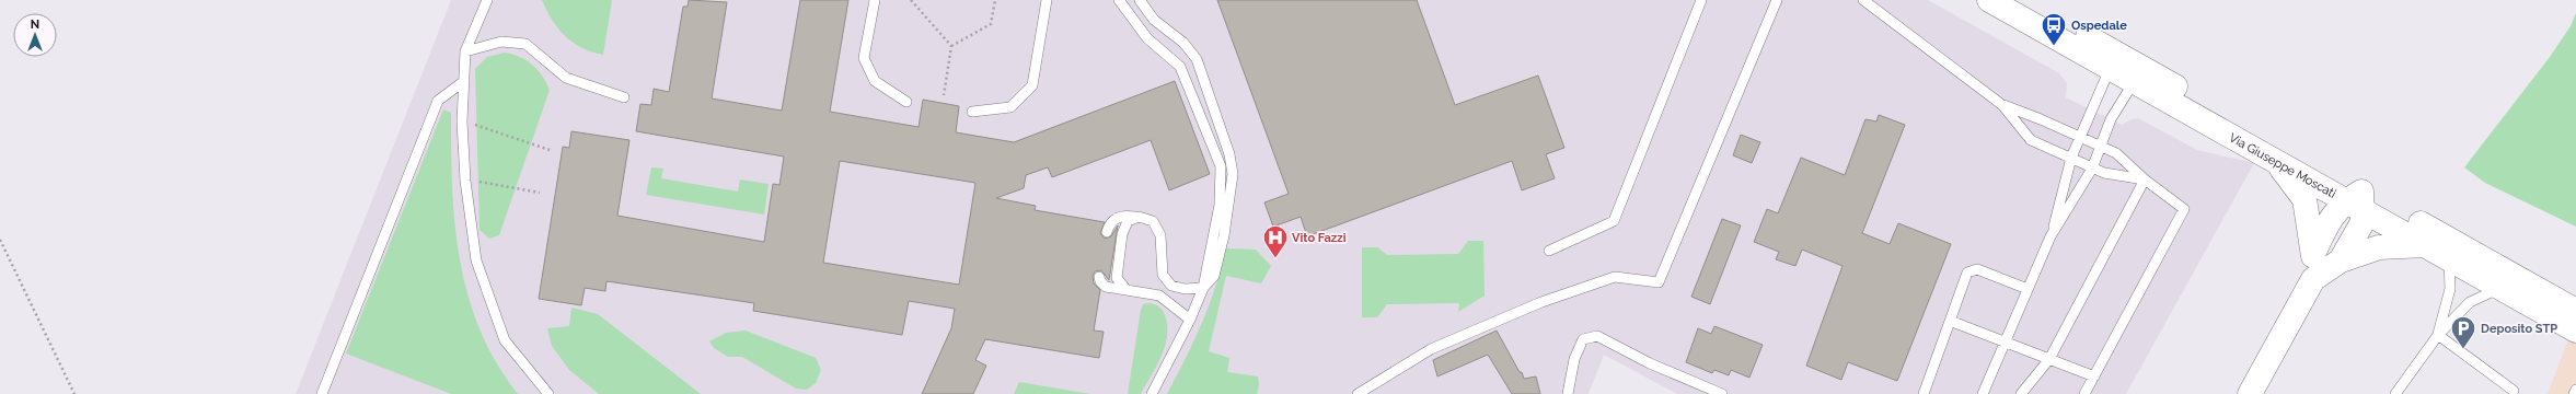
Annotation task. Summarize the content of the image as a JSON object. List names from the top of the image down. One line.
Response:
{"streets":{"street":["Via Giuseppe Moscati"]},"places":{"bus stop":["Ospedale"],"hospital":["Vito Fazzi"],"parking":["Deposito STP"]},"north":"top"}
